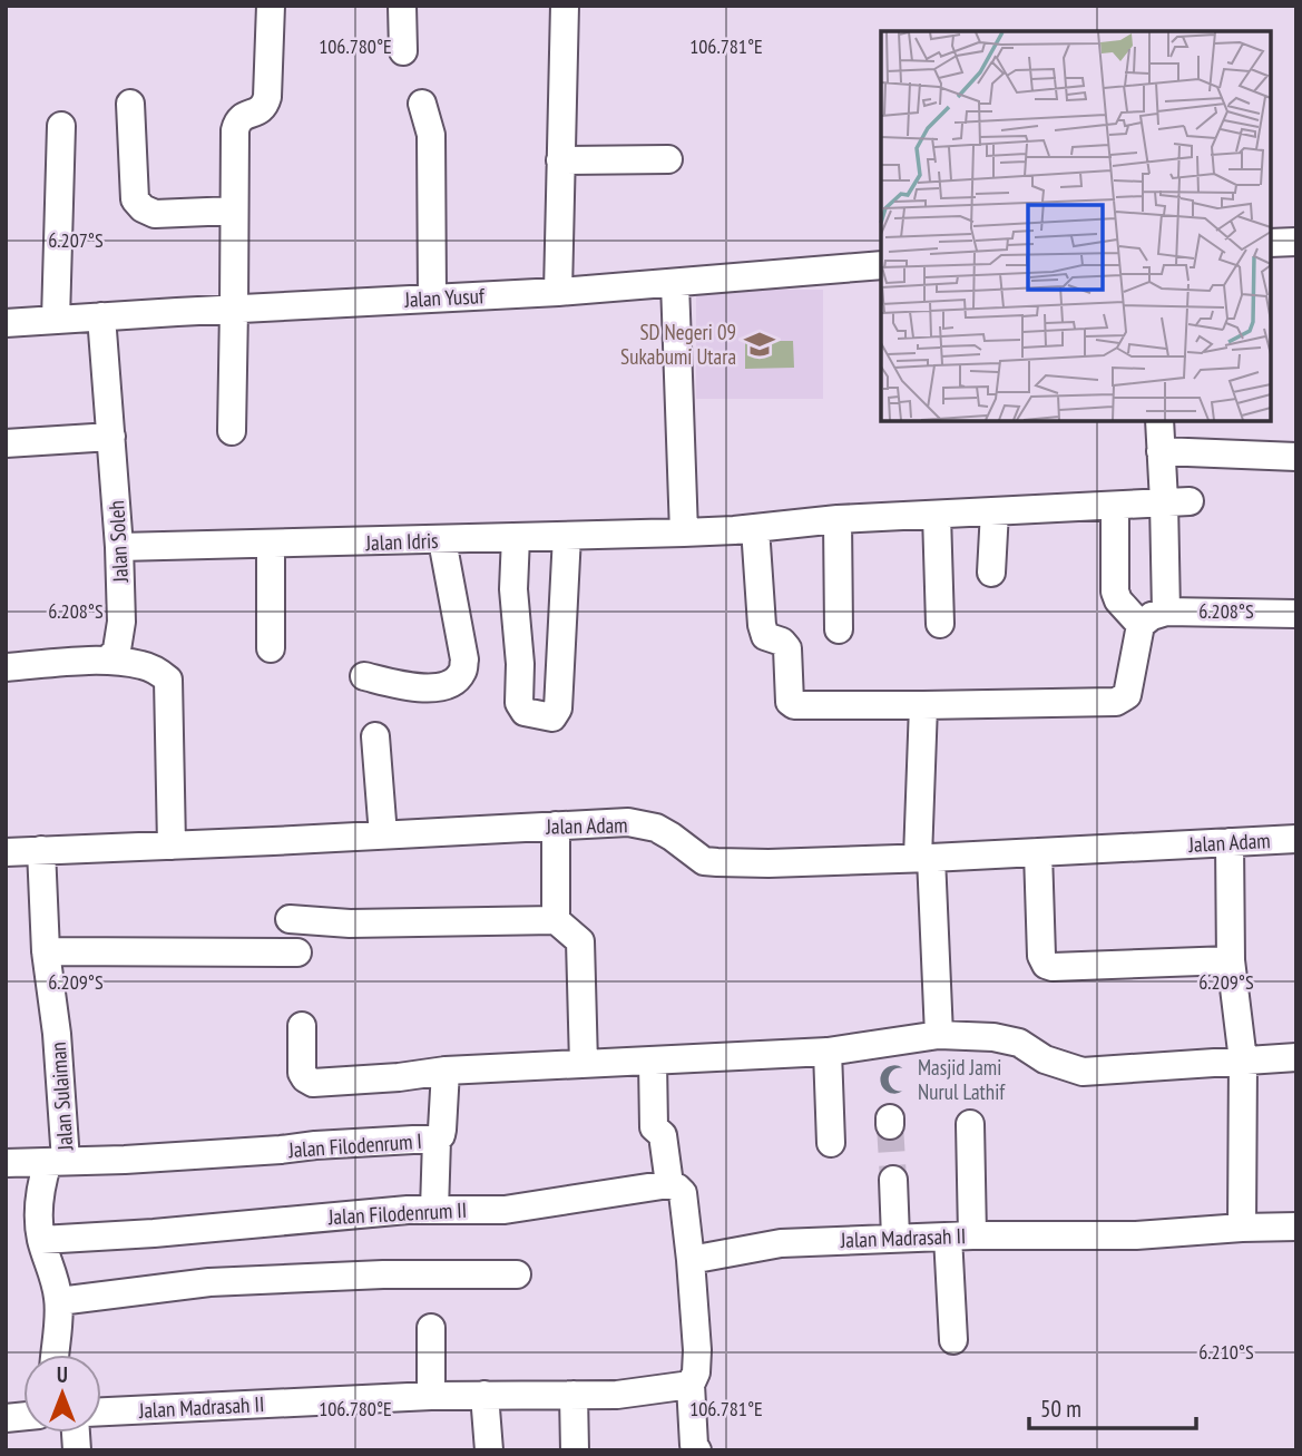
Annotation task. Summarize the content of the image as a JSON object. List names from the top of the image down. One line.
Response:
{"streets":{"street":["Jalan Yusuf","Jalan Soleh","Jalan Idris","Jalan Adam","Jalan Sulaiman","Jalan Filodenrum I","Jalan Filodenrum II","Jalan Madrasah II"]},"crossings":[["Jalan Yusuf","Jalan Soleh"],["Jalan Soleh","Jalan Idris"],["Jalan Adam","Jalan Sulaiman"],["Jalan Sulaiman","Jalan Filodenrum I"],["Jalan Sulaiman","Jalan Filodenrum II"]],"places":{"school or university":["SD Negeri 09 Sukabumi Utara"],"mosque":["Masjid Jami Nurul Lathif"]},"scale_bar":"50 m","north":"top","coordinates":["106.780°E","106.781°E","6.207°S","6.208°S","6.209°S","6.210°S"]}
